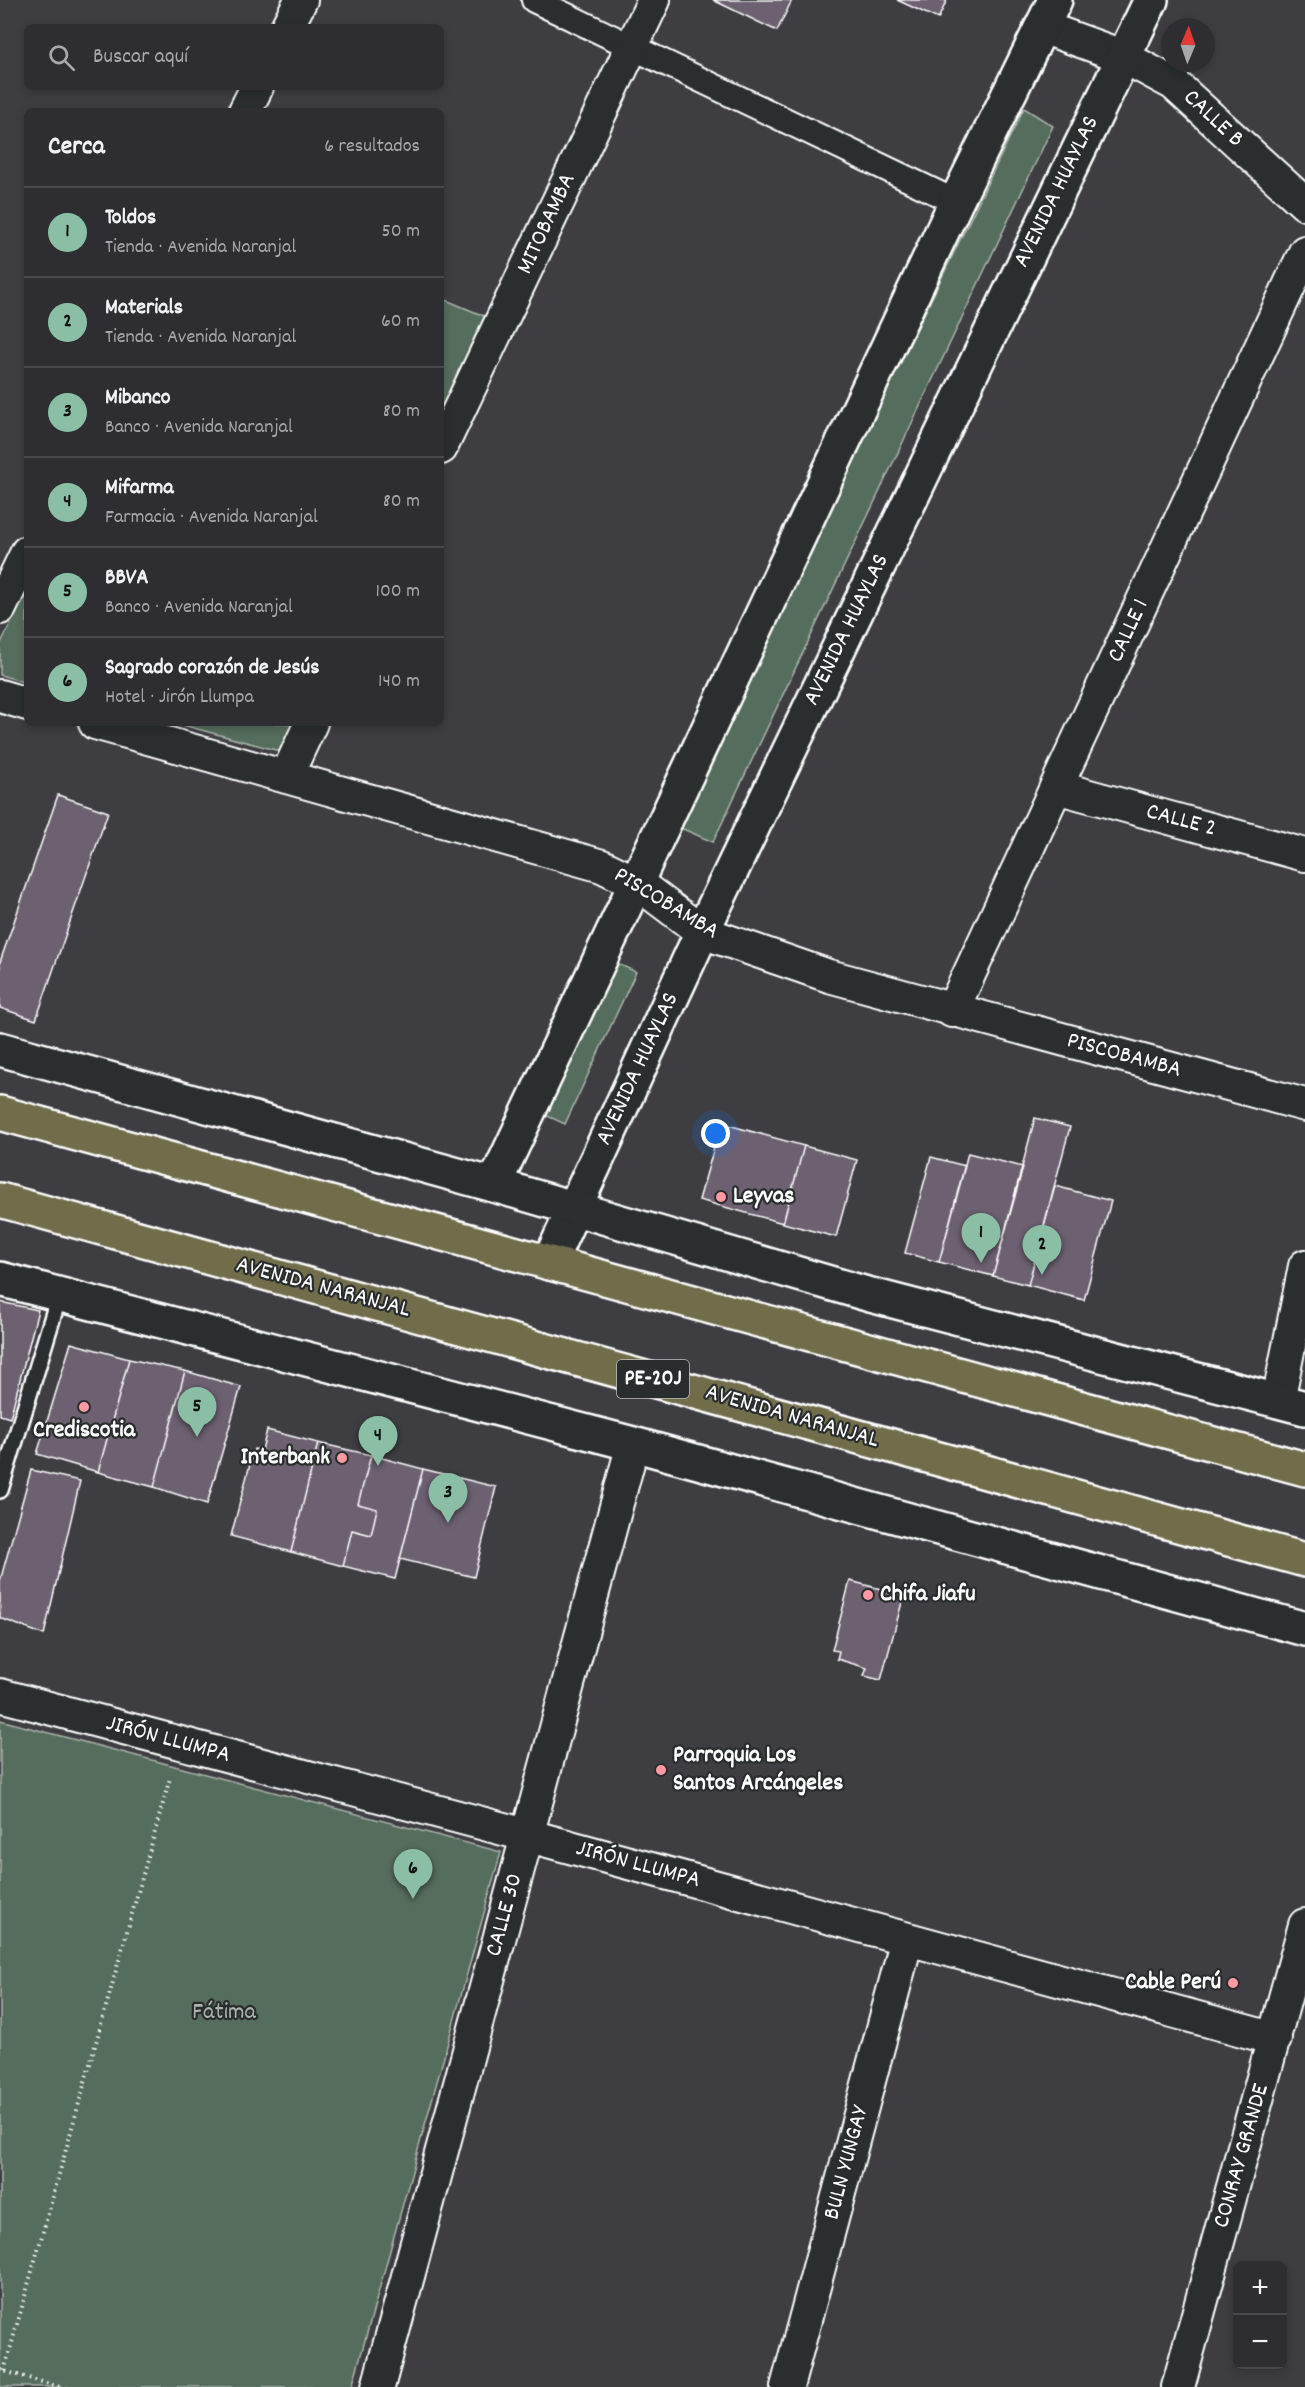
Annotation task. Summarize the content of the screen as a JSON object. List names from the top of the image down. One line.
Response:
{"streets":{"highway":["AVENIDA NARANJAL","PE-20J"],"street":["CALLE B","AVENIDA HUAYLAS","MITOBAMBA","CALLE 1","CALLE 2","PISCOBAMBA","JIRÓN LLUMPA","CALLE 30","CONRAY GRANDE","BULN YUNGAY"]},"crossings":[["CALLE B","AVENIDA HUAYLAS"],["AVENIDA HUAYLAS","PISCOBAMBA"],["CALLE 1","CALLE 2"],["CALLE 1","PISCOBAMBA"],["JIRÓN LLUMPA","CALLE 30"],["JIRÓN LLUMPA","CONRAY GRANDE"],["JIRÓN LLUMPA","BULN YUNGAY"]],"parks":["Fátima"],"places":["Leyvas","Crediscotia","Interbank","Chifa Jiafu","Parroquia Los Santos Arcángeles","Cable Perú"],"north":"top","page":{"search":"Buscar aquí","heading":["Cerca","6 resultados"],"list":[{"mark":"1","name":"Toldos","note":"Tienda · Avenida Naranjal","value":"50 m"},{"mark":"2","name":"Materials","note":"Tienda · Avenida Naranjal","value":"60 m"},{"mark":"3","name":"Mibanco","note":"Banco · Avenida Naranjal","value":"80 m"},{"mark":"4","name":"Mifarma","note":"Farmacia · Avenida Naranjal","value":"80 m"},{"mark":"5","name":"BBVA","note":"Banco · Avenida Naranjal","value":"100 m"},{"mark":"6","name":"Sagrado corazón de Jesús","note":"Hotel · Jirón Llumpa","value":"140 m"}],"pins":["1","2","5","4","3","6"],"map_buttons":["+","−"]}}
